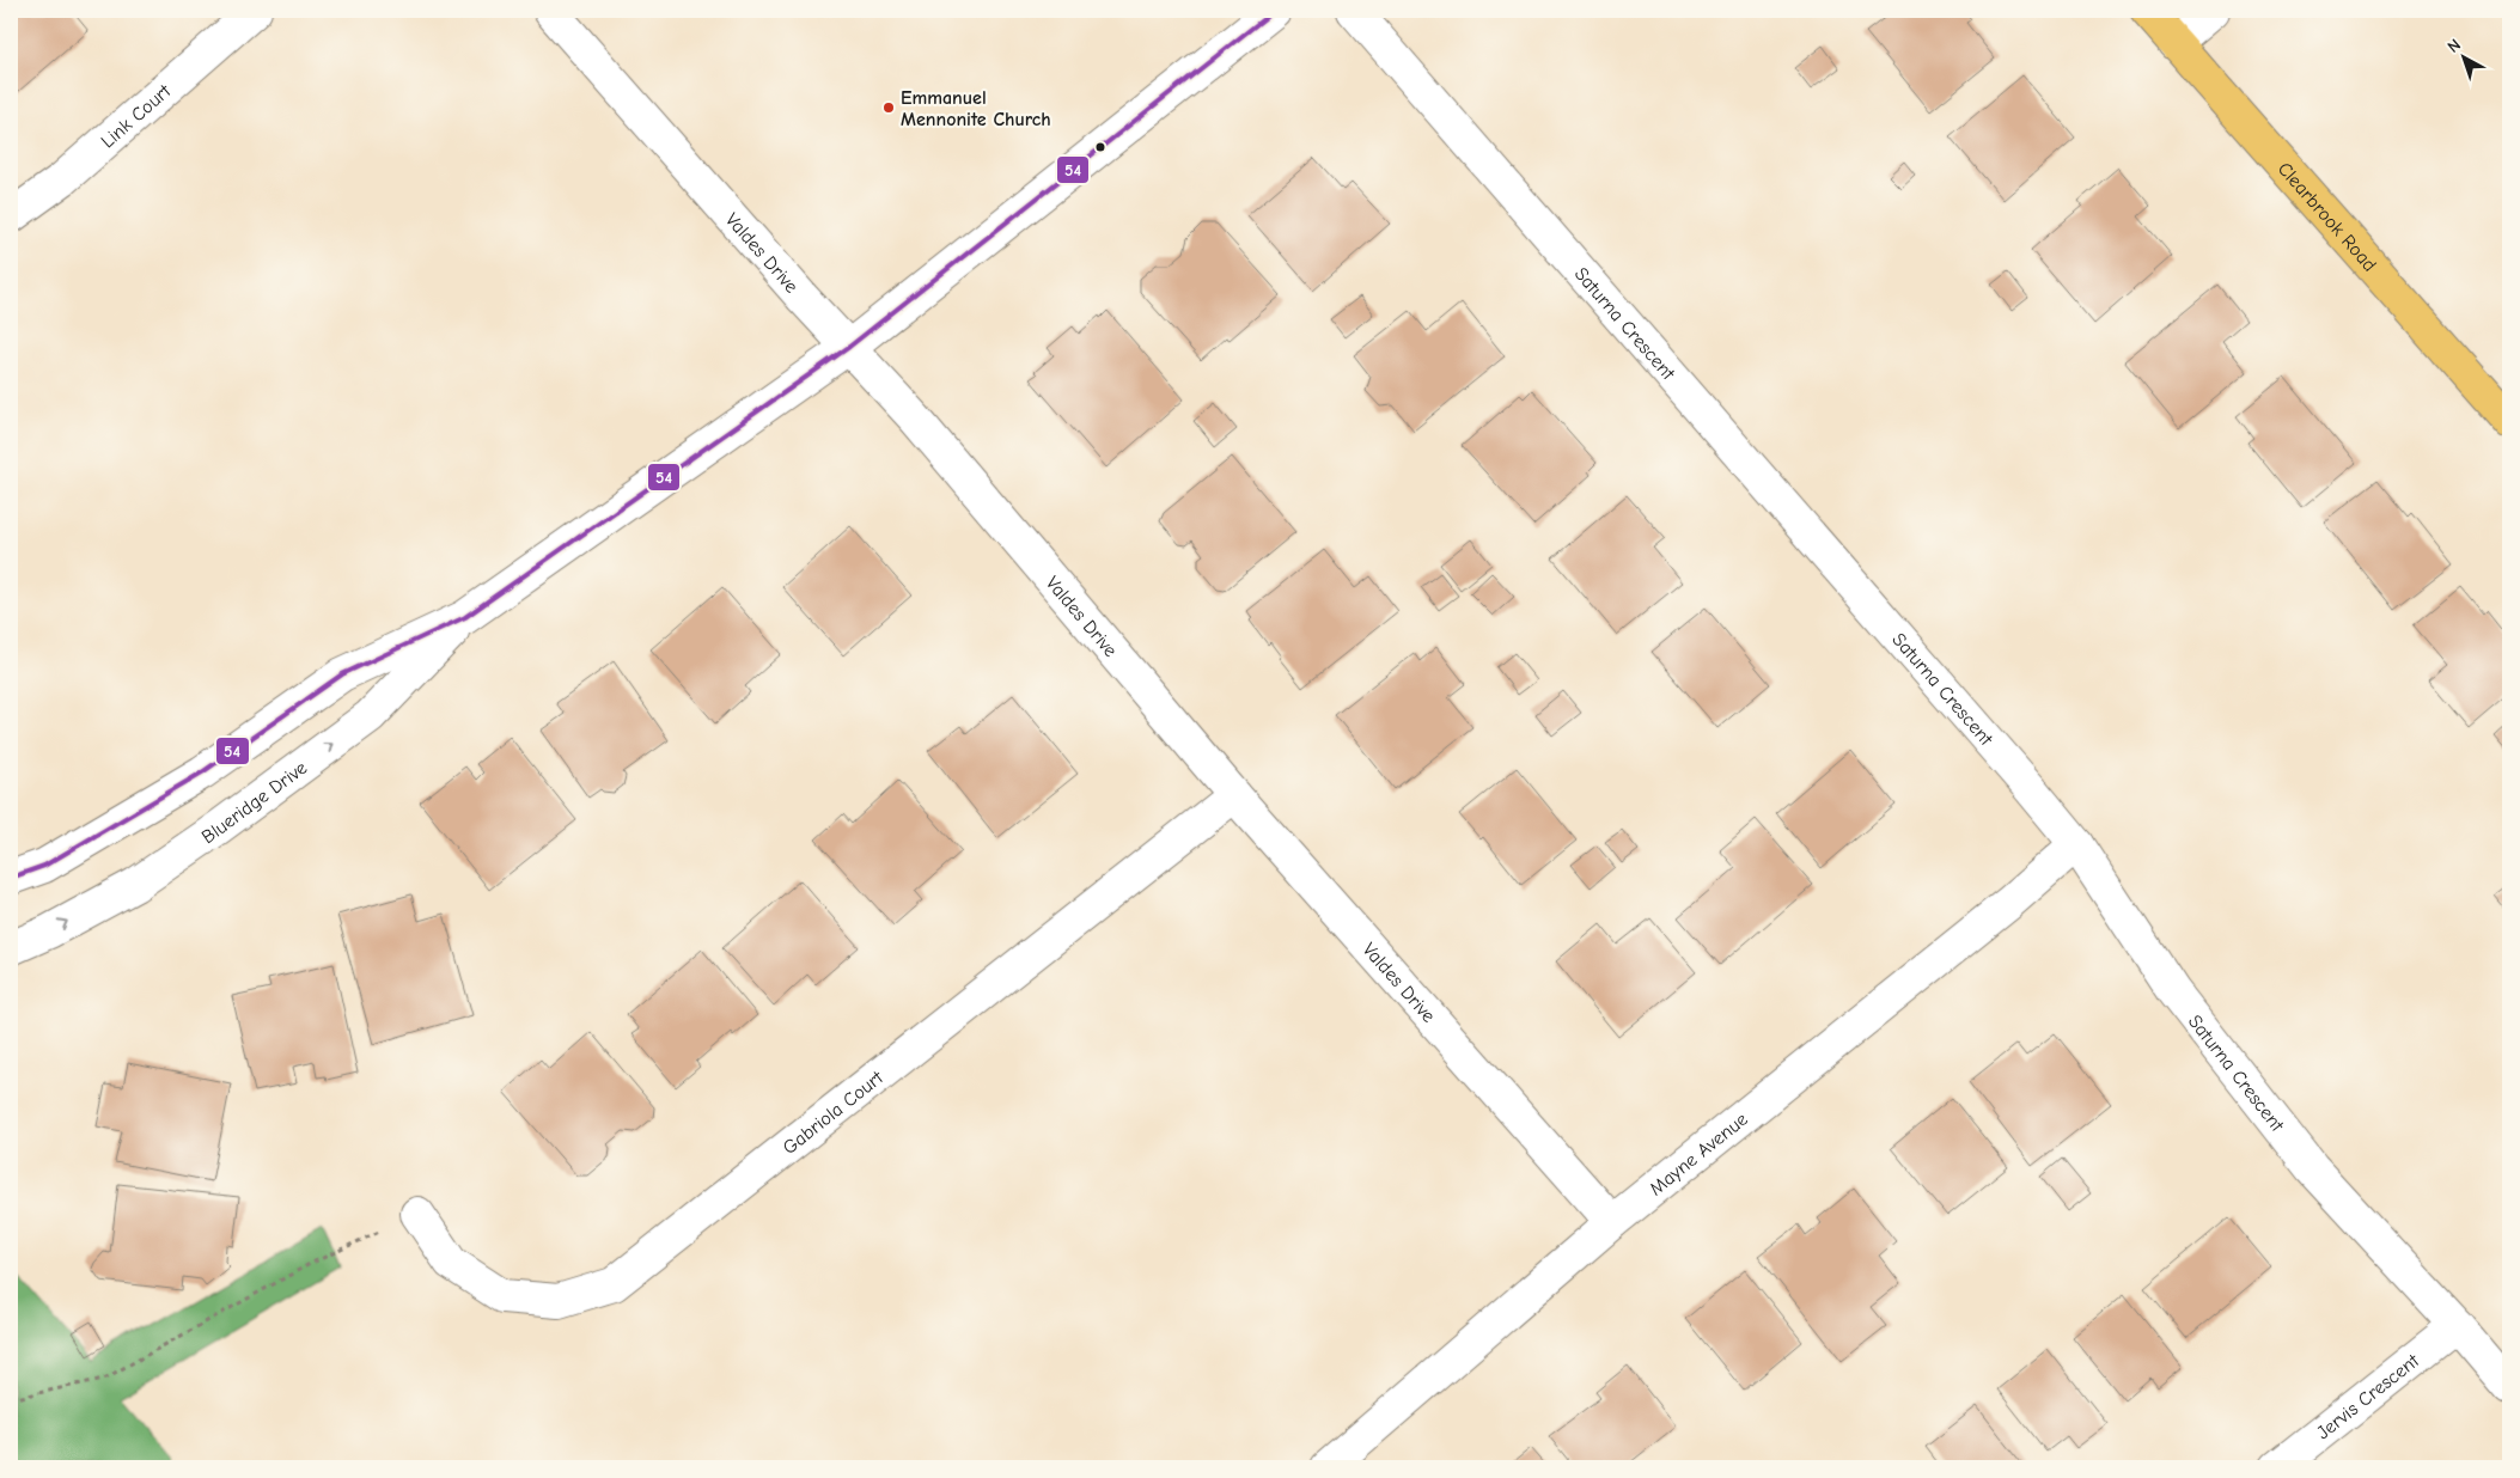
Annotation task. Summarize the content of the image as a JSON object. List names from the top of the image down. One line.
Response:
{"streets":{"main road":["Clearbrook Road"],"street":["Link Court","Valdes Drive","Saturna Crescent","Blueridge Drive","Gabriola Court","Mayne Avenue","Jervis Crescent"]},"crossings":[["Valdes Drive","Blueridge Drive"],["Valdes Drive","Gabriola Court"],["Valdes Drive","Mayne Avenue"],["Saturna Crescent","Mayne Avenue"],["Saturna Crescent","Jervis Crescent"]],"places":["Emmanuel Mennonite Church"],"lines":["transit line 54"],"north":"top left"}
